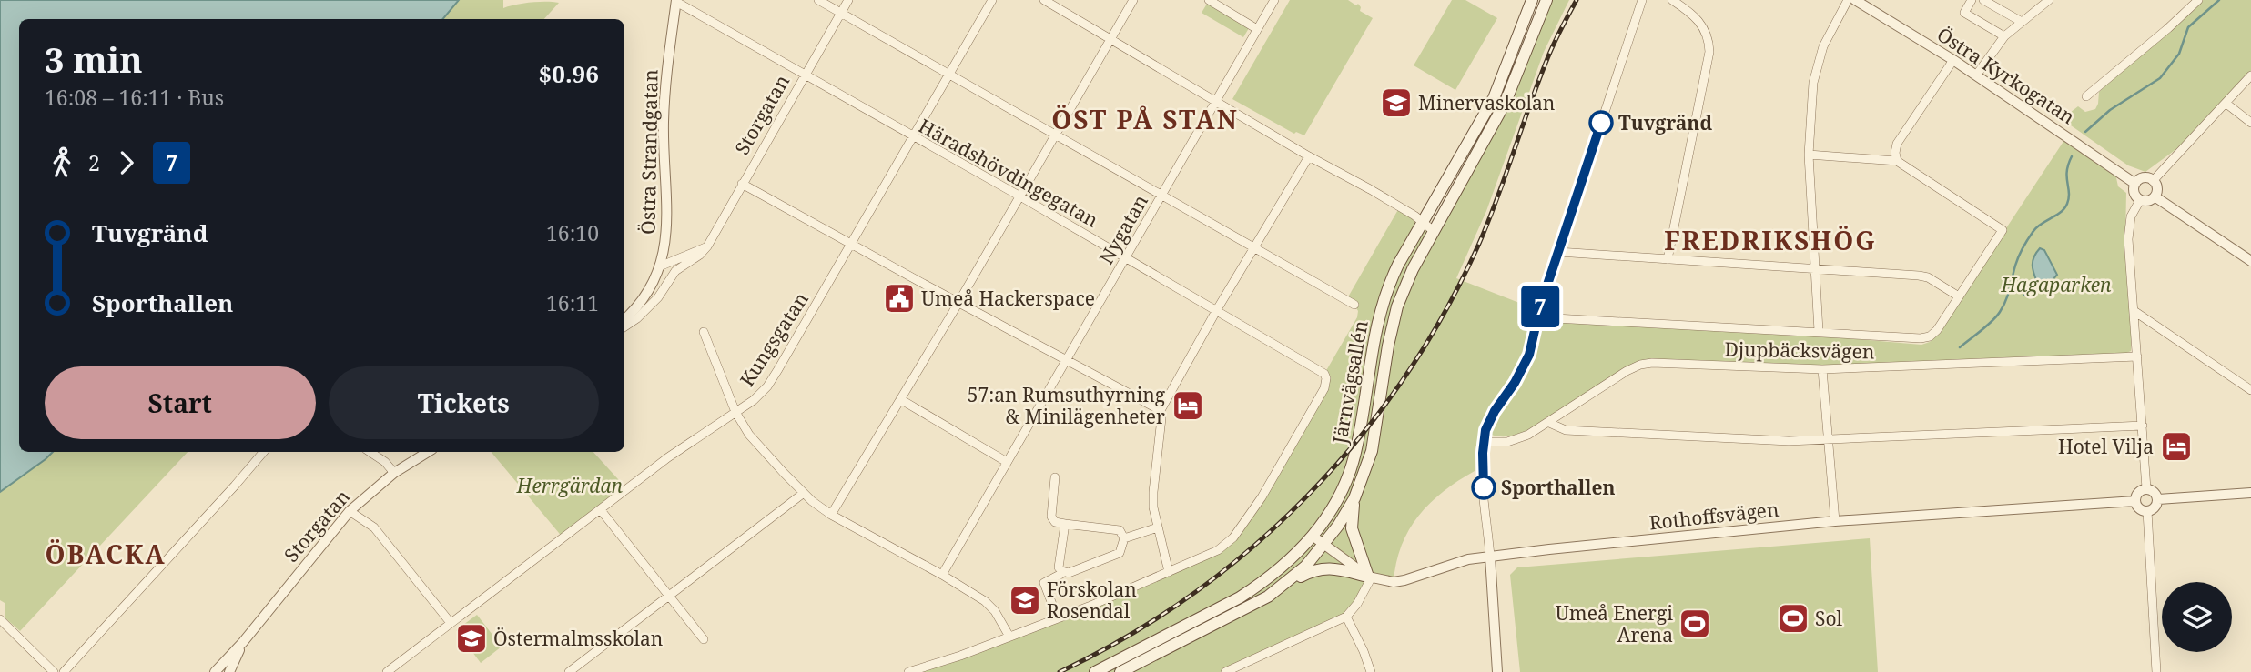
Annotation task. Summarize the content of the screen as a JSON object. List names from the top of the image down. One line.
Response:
{"streets":{"main road":["Järnvägsallén"],"street":["Östra Kyrkogatan","Storgatan","Östra Strandgatan","Häradshövdingegatan","Nygatan","Kungsgatan","Djupbäcksvägen","Rothoffsvägen"]},"crossings":[["Storgatan","Häradshövdingegatan"],["Östra Strandgatan","Häradshövdingegatan"],["Häradshövdingegatan","Nygatan"],["Häradshövdingegatan","Kungsgatan"]],"districts":["ÖST PÅ STAN","FREDRIKSHÖG","ÖBACKA"],"parks":["Hagaparken","Herrgärdan"],"places":{"school or university":["Minervaskolan","Förskolan Rosendal","Östermalmsskolan"],"other":["Tuvgränd","Sporthallen"],"public building":["Umeå Hackerspace"],"hotel":["57:an Rumsuthyrning & Minilägenheter","Hotel Vilja"],"sports":["Sol","Umeå Energi Arena"]},"lines":["bus line 7"],"page":{"on_map":"7","heading":["3 min","16:08 – 16:11 · Bus","$0.96"],"legs":["2","7"],"list":[{"name":"Tuvgränd","value":"16:10"},{"name":"Sporthallen","value":"16:11"}],"buttons":["Start","Tickets"]}}
